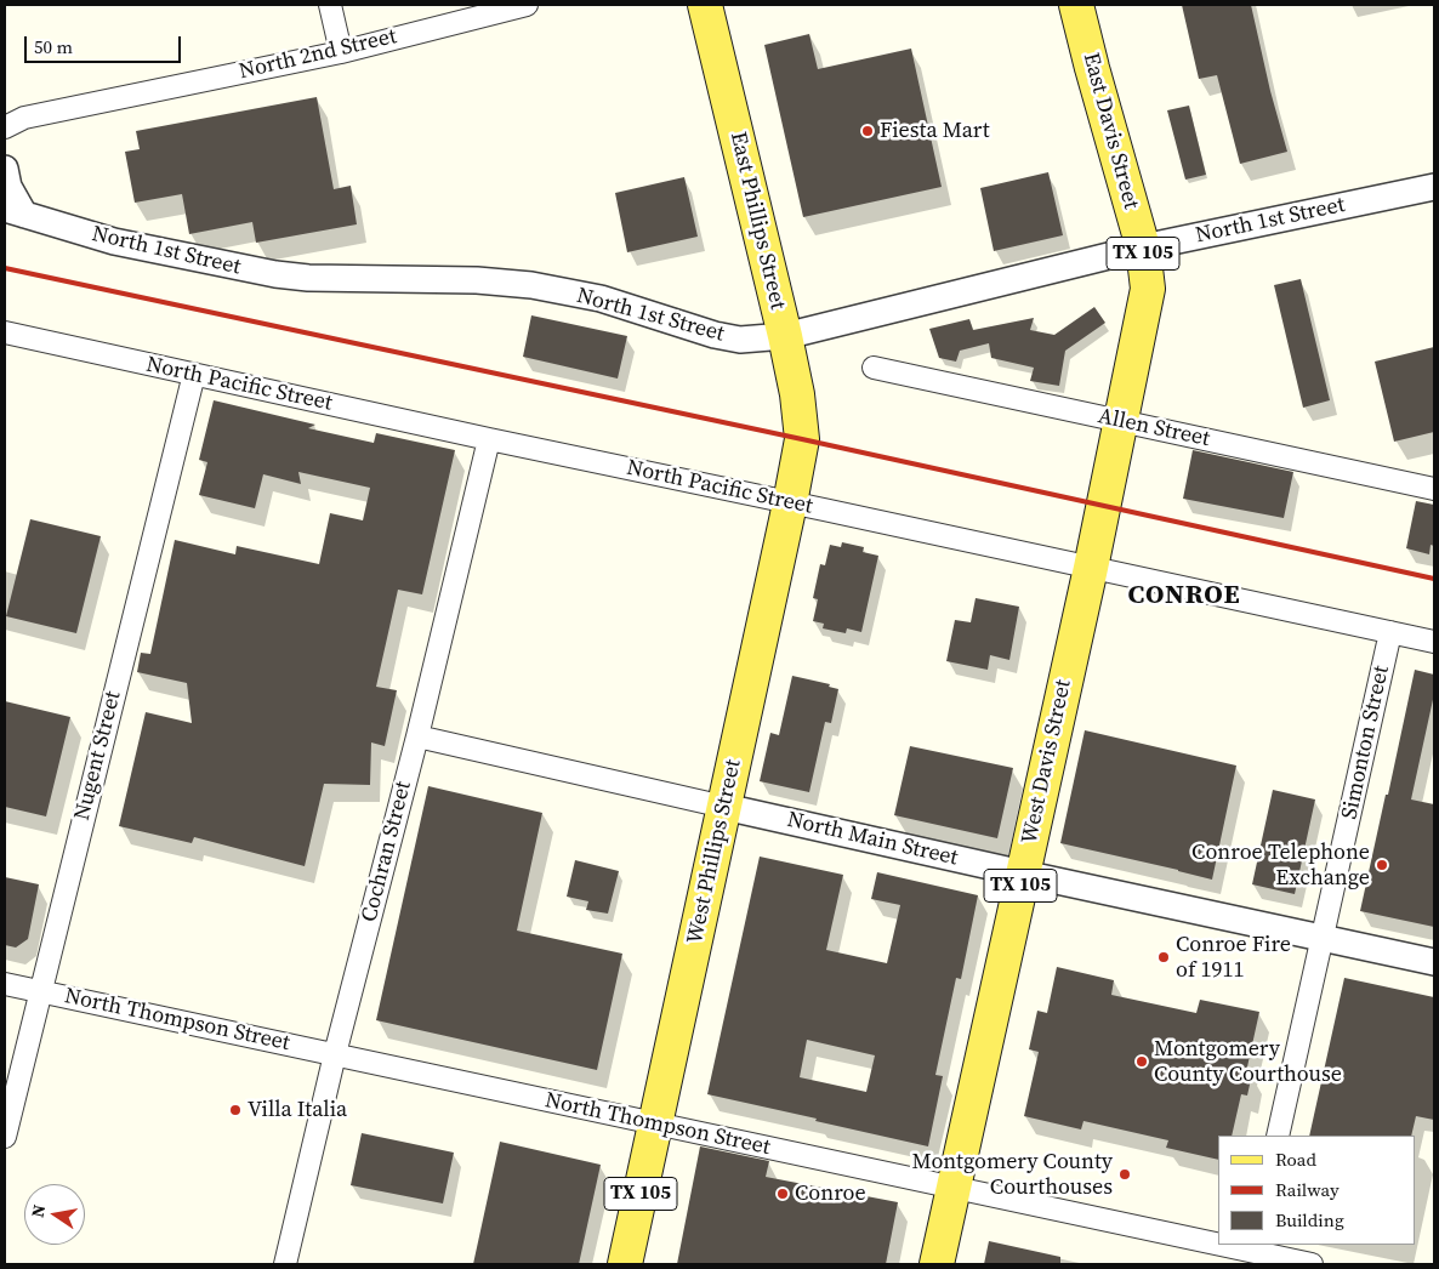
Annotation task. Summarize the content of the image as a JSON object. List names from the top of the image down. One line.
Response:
{"streets":{"main road":["East Davis Street","East Phillips Street","TX 105","West Davis Street","West Phillips Street"],"street":["North 2nd Street","North 1st Street","North Pacific Street","Allen Street","Simonton Street","Nugent Street","North Main Street","Cochran Street","North Thompson Street"]},"crossings":[["East Davis Street","North 1st Street"],["East Davis Street","Allen Street"],["East Davis Street","West Davis Street"],["East Phillips Street","North 1st Street"],["East Phillips Street","West Phillips Street"],["North Pacific Street","Simonton Street"],["North Pacific Street","Nugent Street"],["North Pacific Street","West Davis Street"],["North Pacific Street","Cochran Street"],["North Pacific Street","West Phillips Street"],["Simonton Street","North Main Street"],["Nugent Street","North Thompson Street"],["West Davis Street","North Main Street"],["West Davis Street","North Thompson Street"],["North Main Street","Cochran Street"],["North Main Street","West Phillips Street"],["Cochran Street","North Thompson Street"],["West Phillips Street","North Thompson Street"]],"districts":["CONROE"],"places":["Fiesta Mart","Conroe Telephone Exchange","Conroe Fire of 1911","Montgomery County Courthouse","Villa Italia","Montgomery County Courthouses","Conroe"],"legend":["Road","Railway","Building"],"scale_bar":"50 m","north":"left"}
